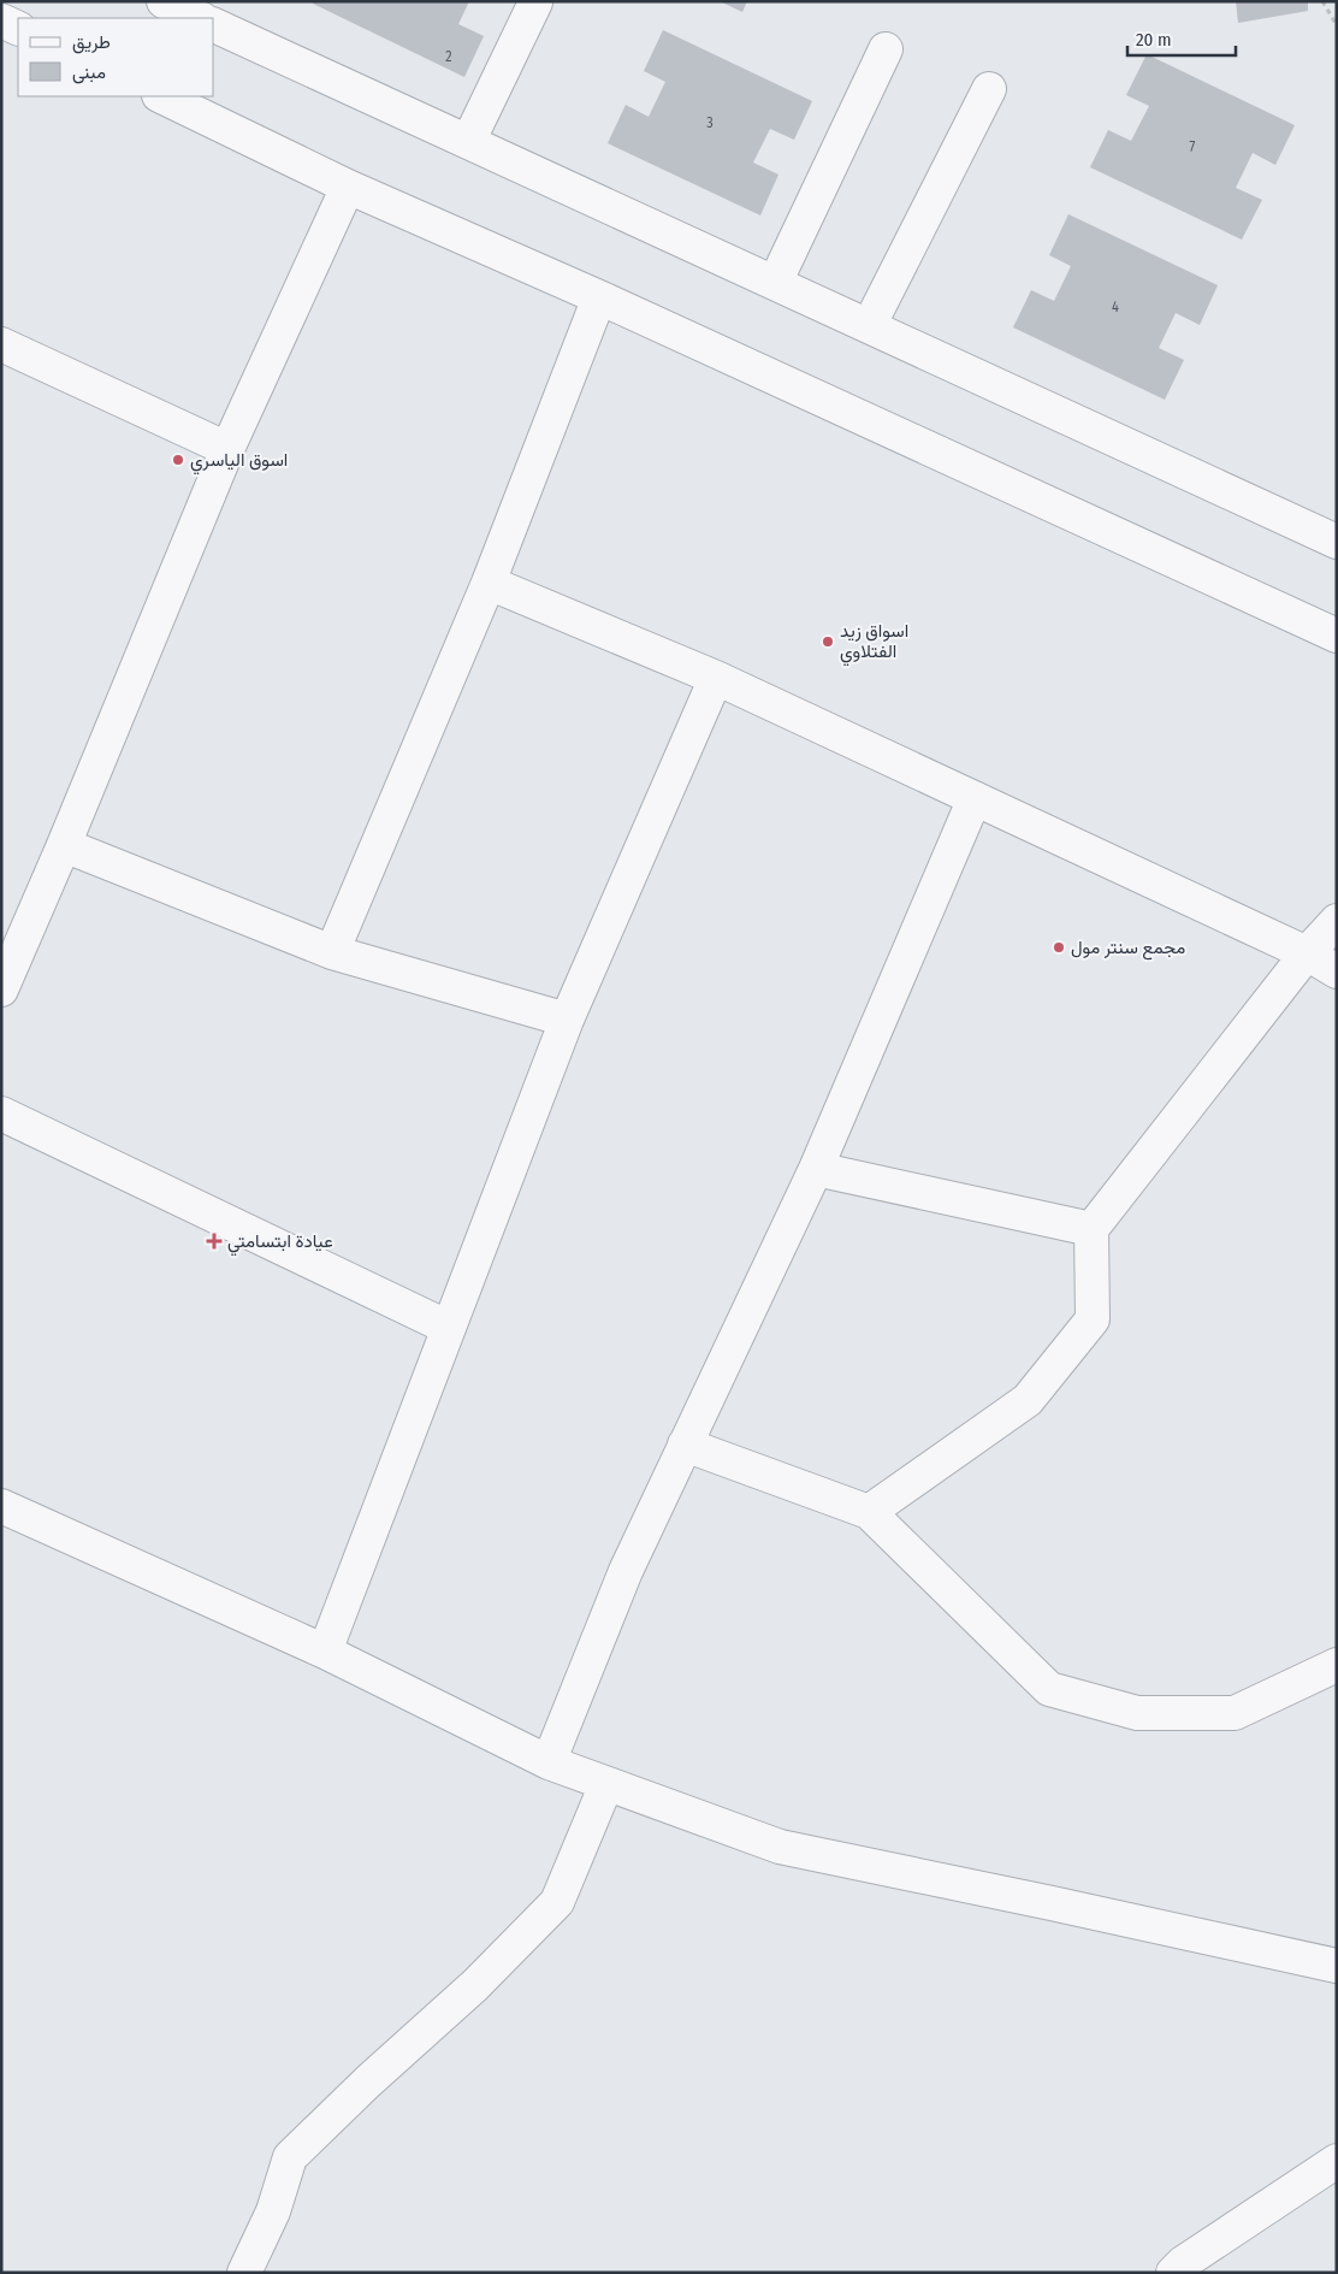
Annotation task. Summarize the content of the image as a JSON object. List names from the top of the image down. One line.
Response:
{"places":{"other":["اسوق الياسري","اسواق زيد الفتلاوي","مجمع سنتر مول"],"health":["عيادة ابتسامتي"]},"house_numbers":["2","3","7","4"],"legend":["طريق","مبنى"],"scale_bar":"20 m"}
